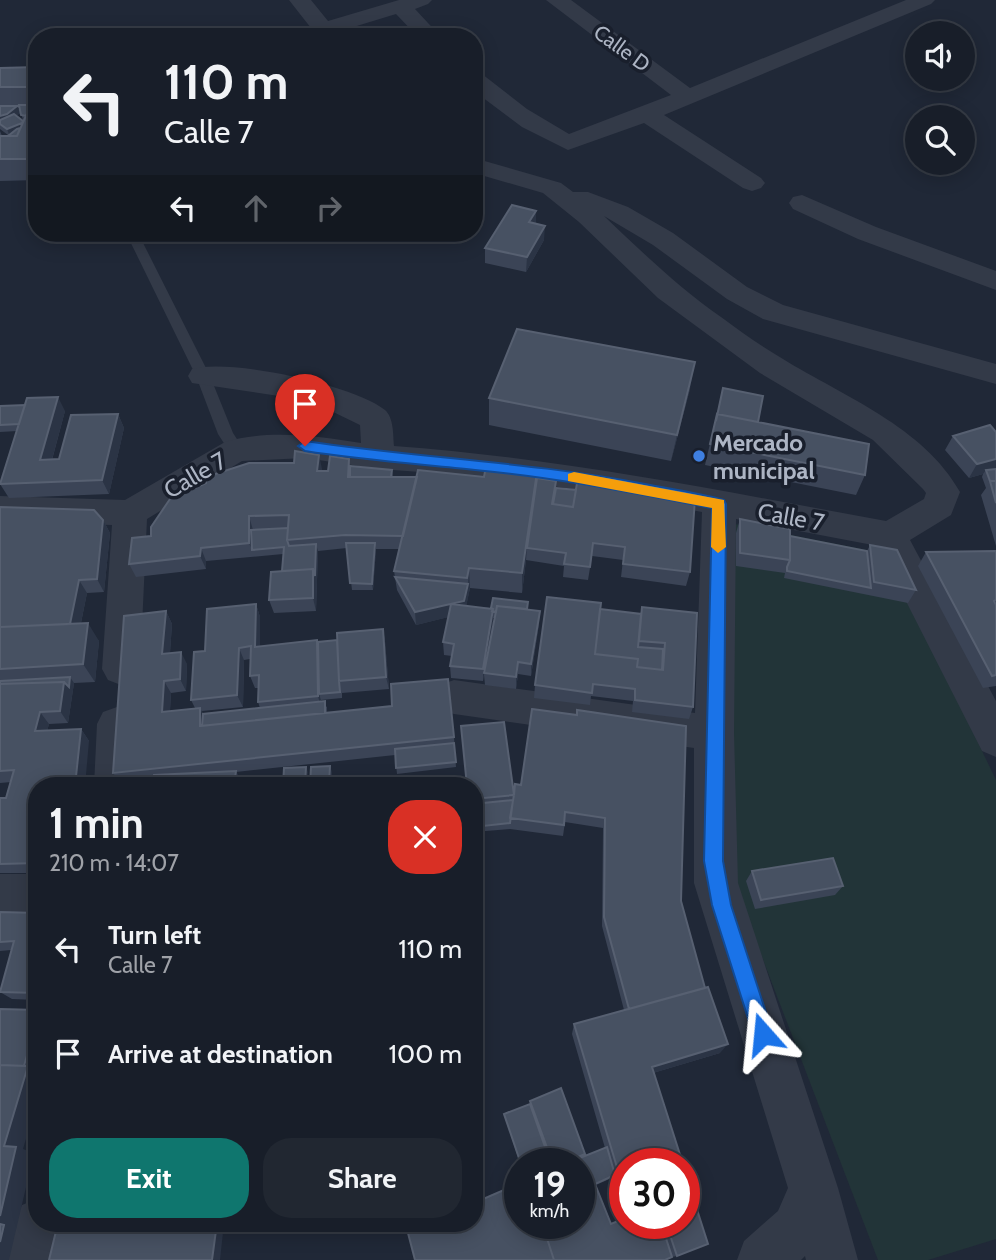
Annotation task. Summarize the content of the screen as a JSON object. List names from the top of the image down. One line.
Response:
{"streets":{"street":["Calle D","Calle 7"]},"places":["Mercado municipal"],"page":{"turn":["110 m","Calle 7"],"heading":["1 min","210 m · 14:07"],"list":[{"name":"Turn left","note":"Calle 7","value":"110 m"},{"name":"Arrive at destination","value":"100 m"}],"buttons":["Exit","Share"],"speed":"19 km/h","limit":"30"}}
